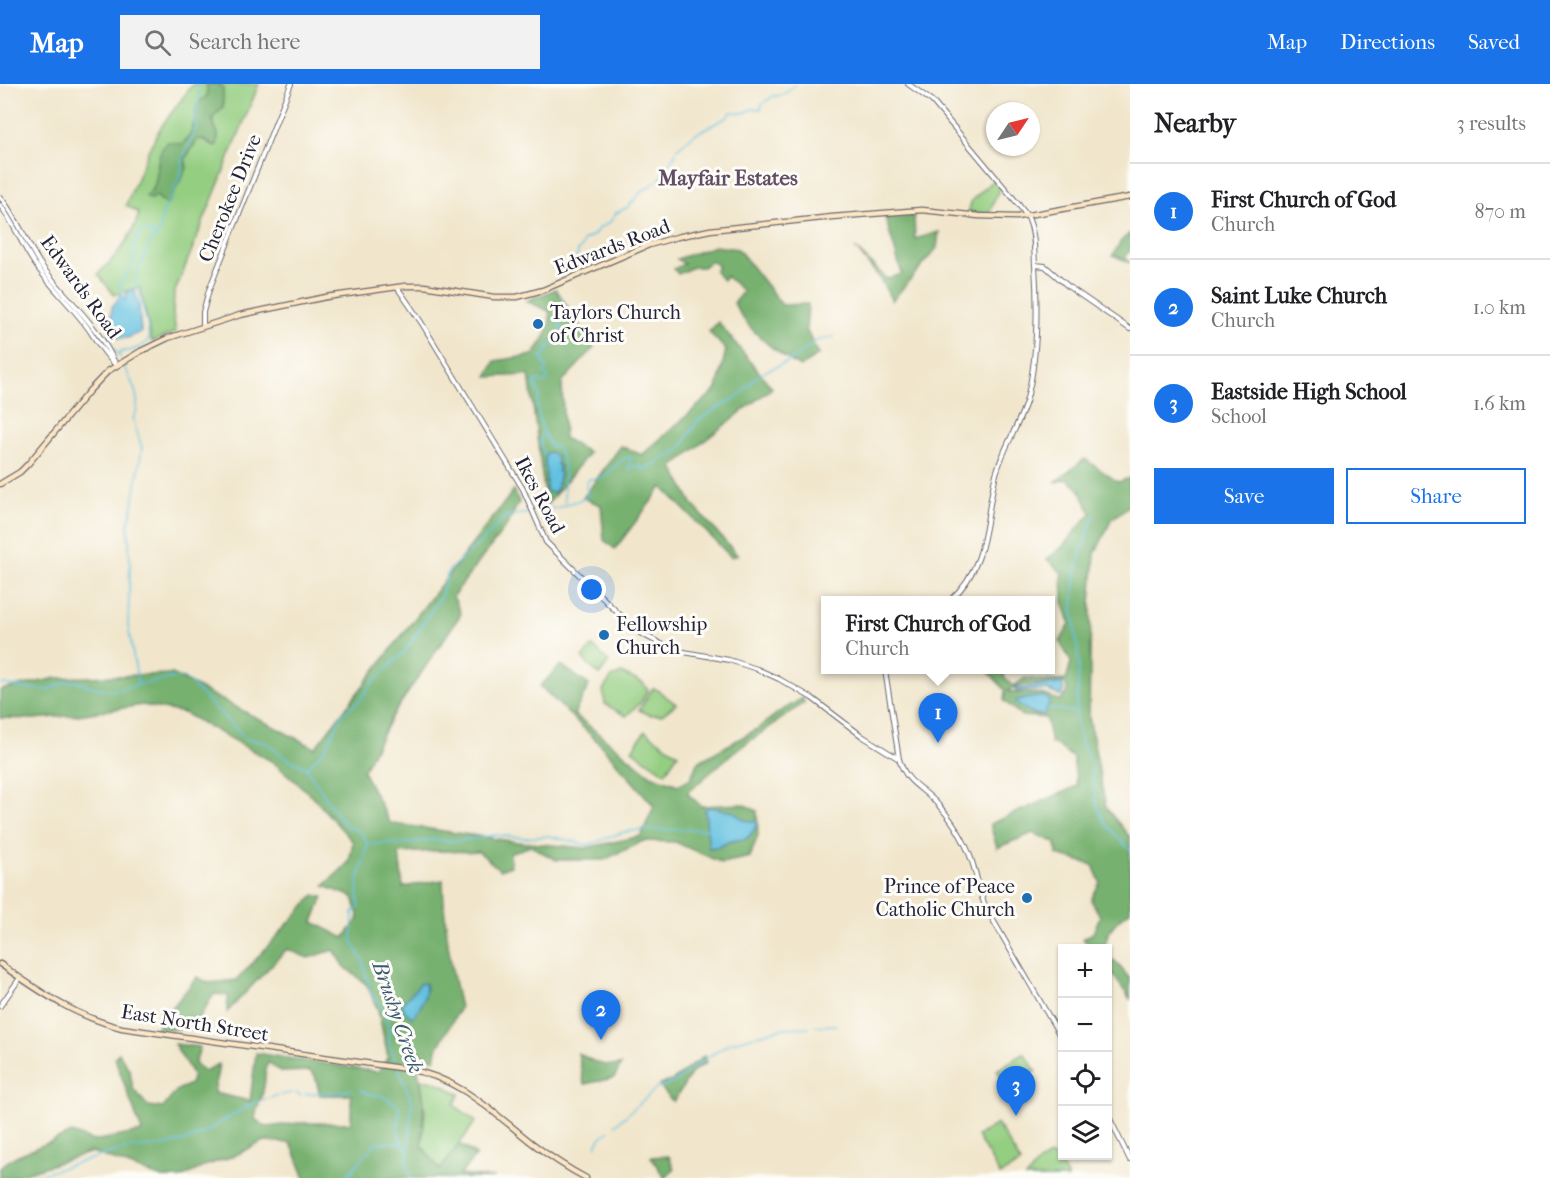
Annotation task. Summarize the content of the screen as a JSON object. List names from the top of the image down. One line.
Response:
{"streets":{"main road":["Edwards Road","East North Street"],"street":["Cherokee Drive","Ikes Road"]},"crossings":[["Cherokee Drive","Edwards Road"],["Edwards Road","Ikes Road"]],"districts":["Mayfair Estates"],"water":["Brushy Creek"],"places":["Taylors Church of Christ","Fellowship Church","Prince of Peace Catholic Church"],"north":"top right","page":{"header":"Map","search":"Search here","nav":["Map","Directions","Saved"],"heading":["Nearby","3 results"],"list":[{"mark":"1","name":"First Church of God","note":"Church","value":"870 m"},{"mark":"2","name":"Saint Luke Church","note":"Church","value":"1.0 km"},{"mark":"3","name":"Eastside High School","note":"School","value":"1.6 km"}],"buttons":["Save","Share"],"popup":["First Church of God","Church"],"pins":["1","2","3"],"map_buttons":["+","−"]}}
